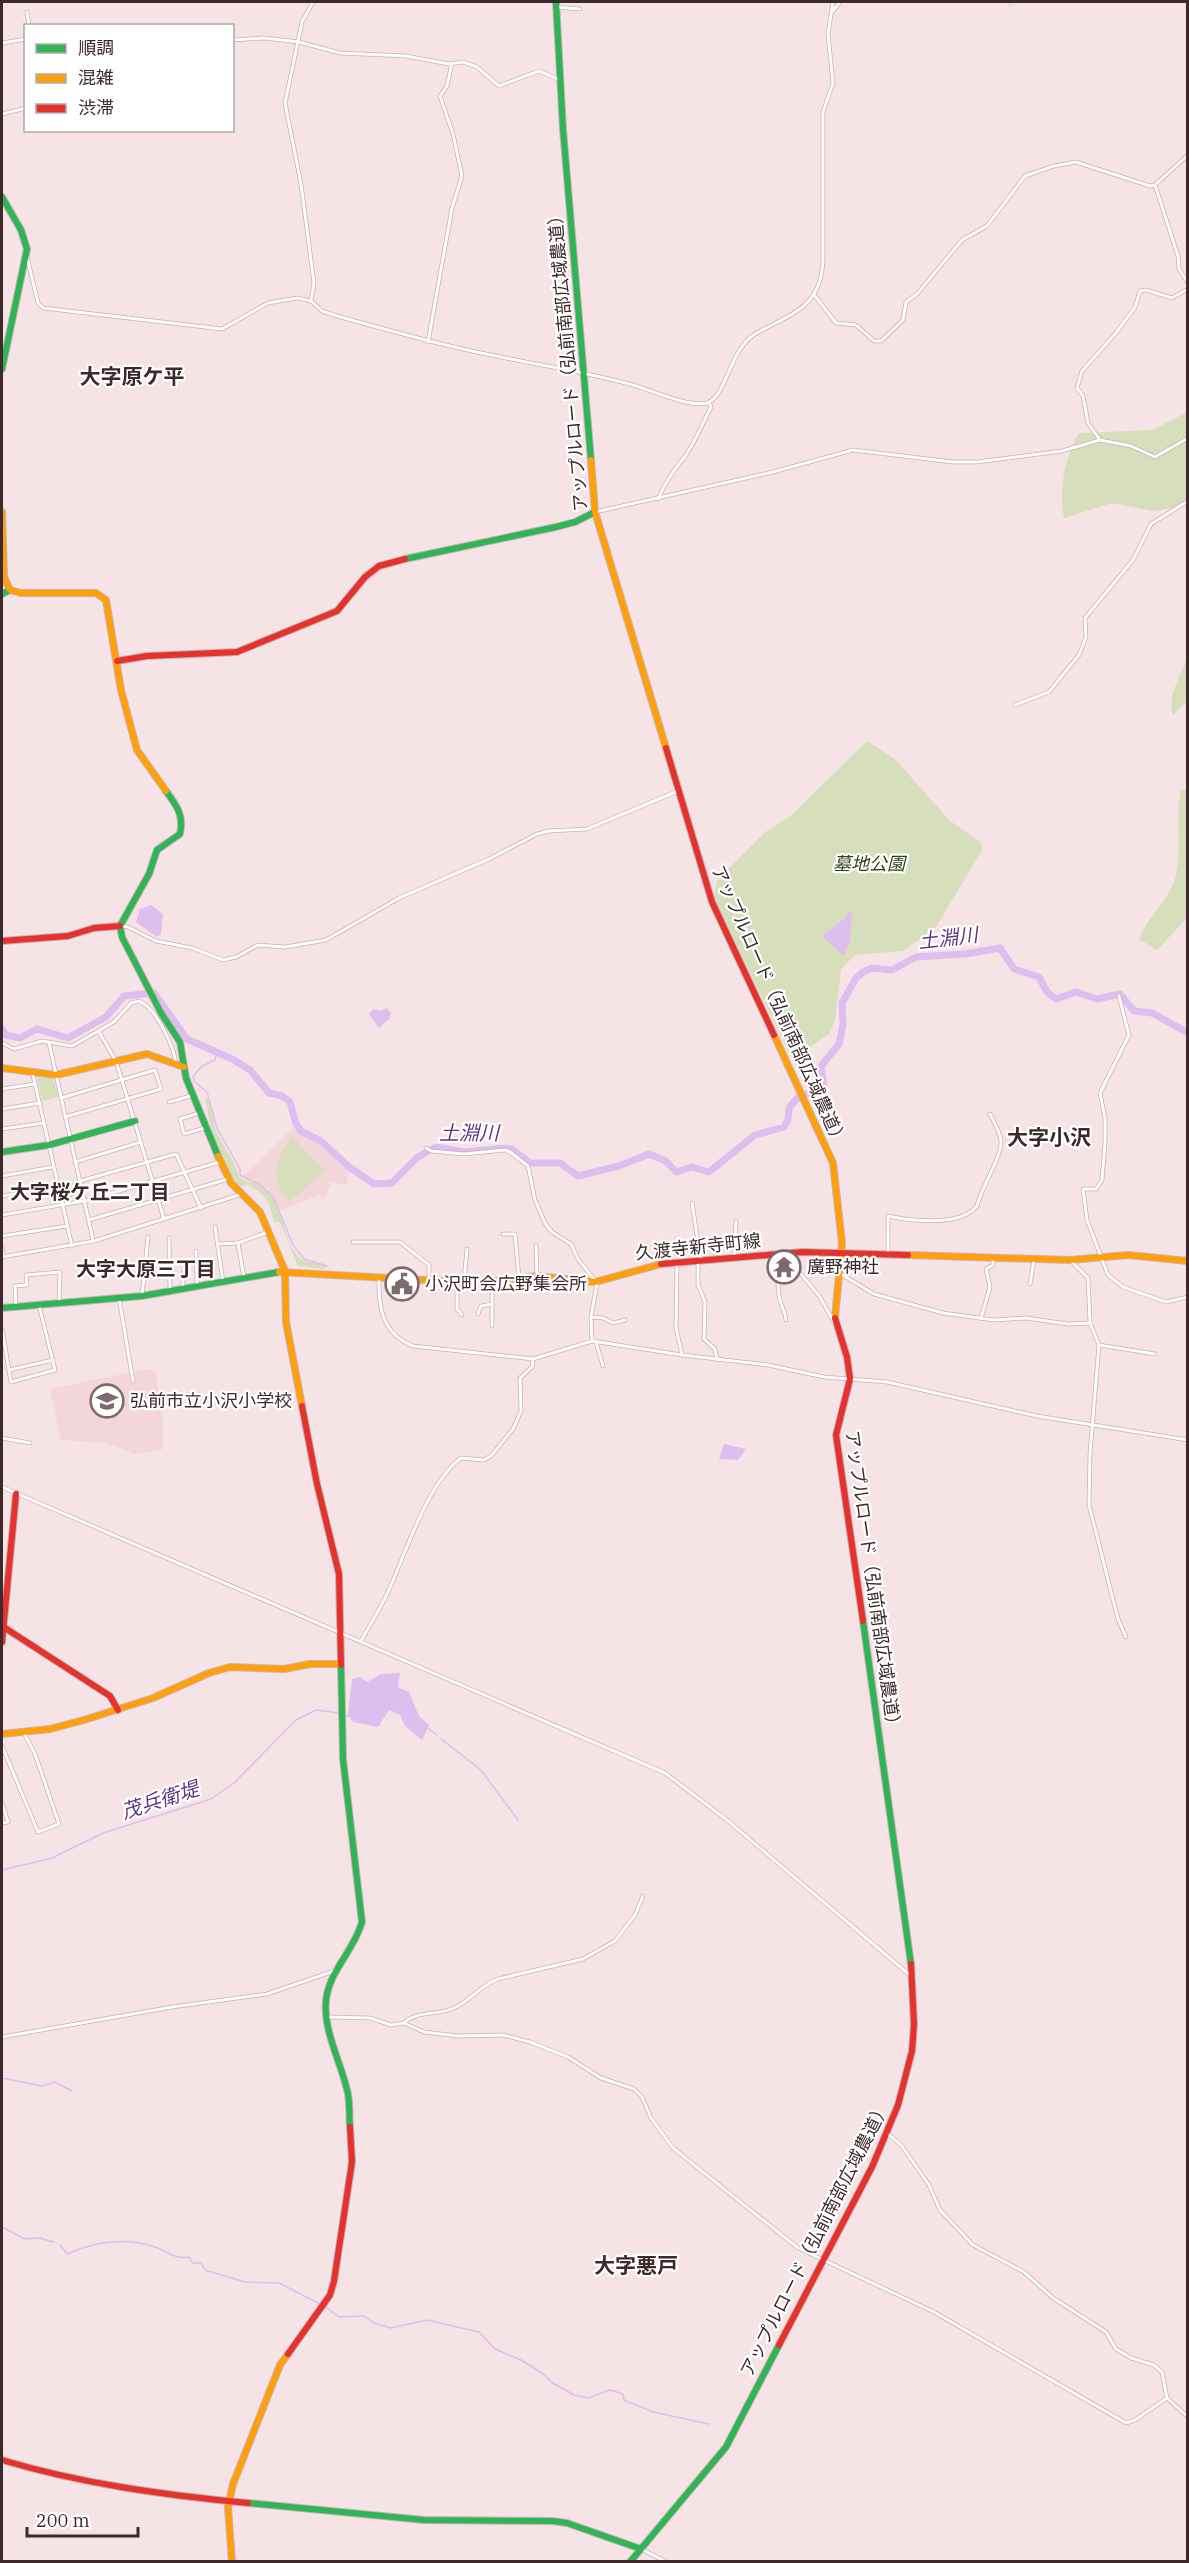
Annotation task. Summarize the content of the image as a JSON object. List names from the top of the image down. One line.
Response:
{"streets":{"street":["アップルロード（弘前南部広域農道）","久渡寺新寺町線"]},"crossings":[["アップルロード（弘前南部広域農道）","久渡寺新寺町線"]],"districts":["大字原ケ平","大字小沢","大字桜ケ丘二丁目","大字大原三丁目","大字悪戸"],"water":["土淵川","茂兵衛堤"],"parks":["墓地公園"],"places":{"temple":["廣野神社"],"public building":["小沢町会広野集会所"],"school or university":["弘前市立小沢小学校"]},"legend":["順調","混雑","渋滞"],"scale_bar":"200 m"}
